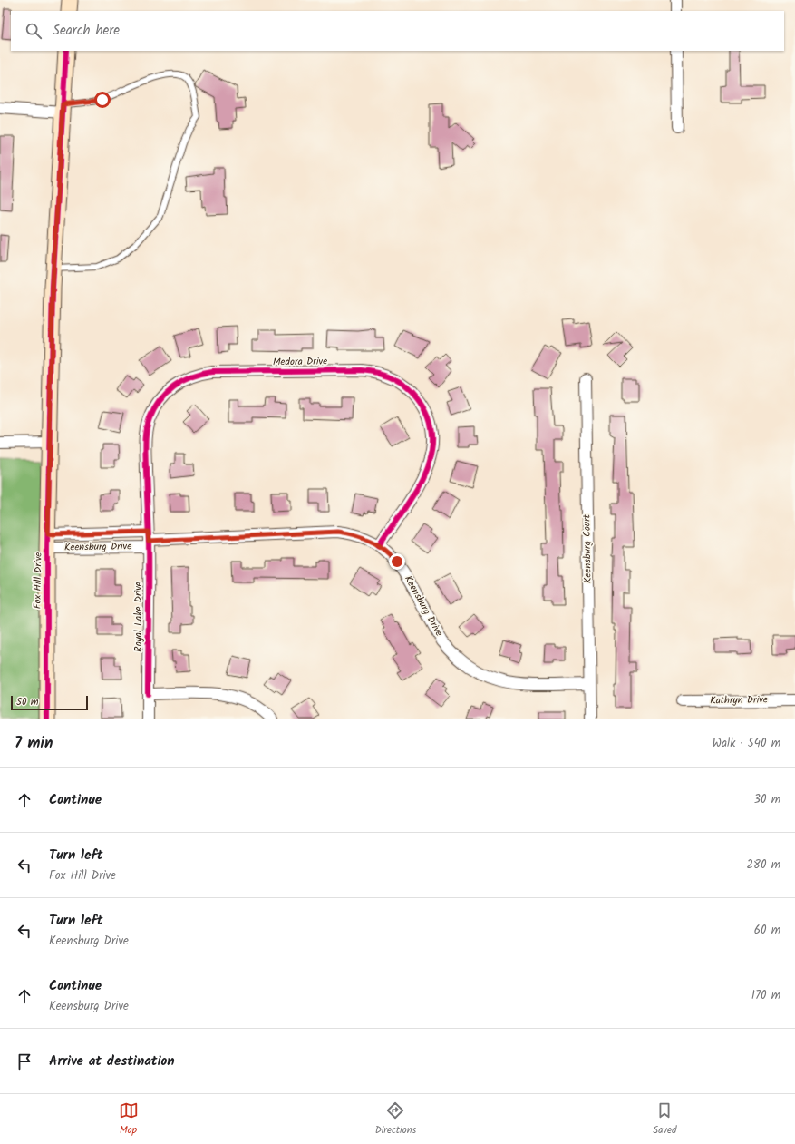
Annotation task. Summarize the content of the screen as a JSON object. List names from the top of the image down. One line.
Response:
{"streets":{"street":["Medora Drive","Keensburg Drive","Keensburg Court","Fox Hill Drive","Royal Lake Drive","Kathryn Drive"]},"crossings":[["Medora Drive","Keensburg Drive"],["Medora Drive","Royal Lake Drive"],["Keensburg Drive","Keensburg Court"],["Keensburg Drive","Fox Hill Drive"],["Keensburg Drive","Royal Lake Drive"]],"scale_bar":"50 m","page":{"search":"Search here","scale":"50 m","heading":["7 min","Walk · 540 m"],"list":[["Continue","30 m"],["Turn left","Fox Hill Drive","280 m"],["Turn left","Keensburg Drive","60 m"],["Continue","Keensburg Drive","170 m"],"Arrive at destination"],"nav":["Map","Directions","Saved"]}}
